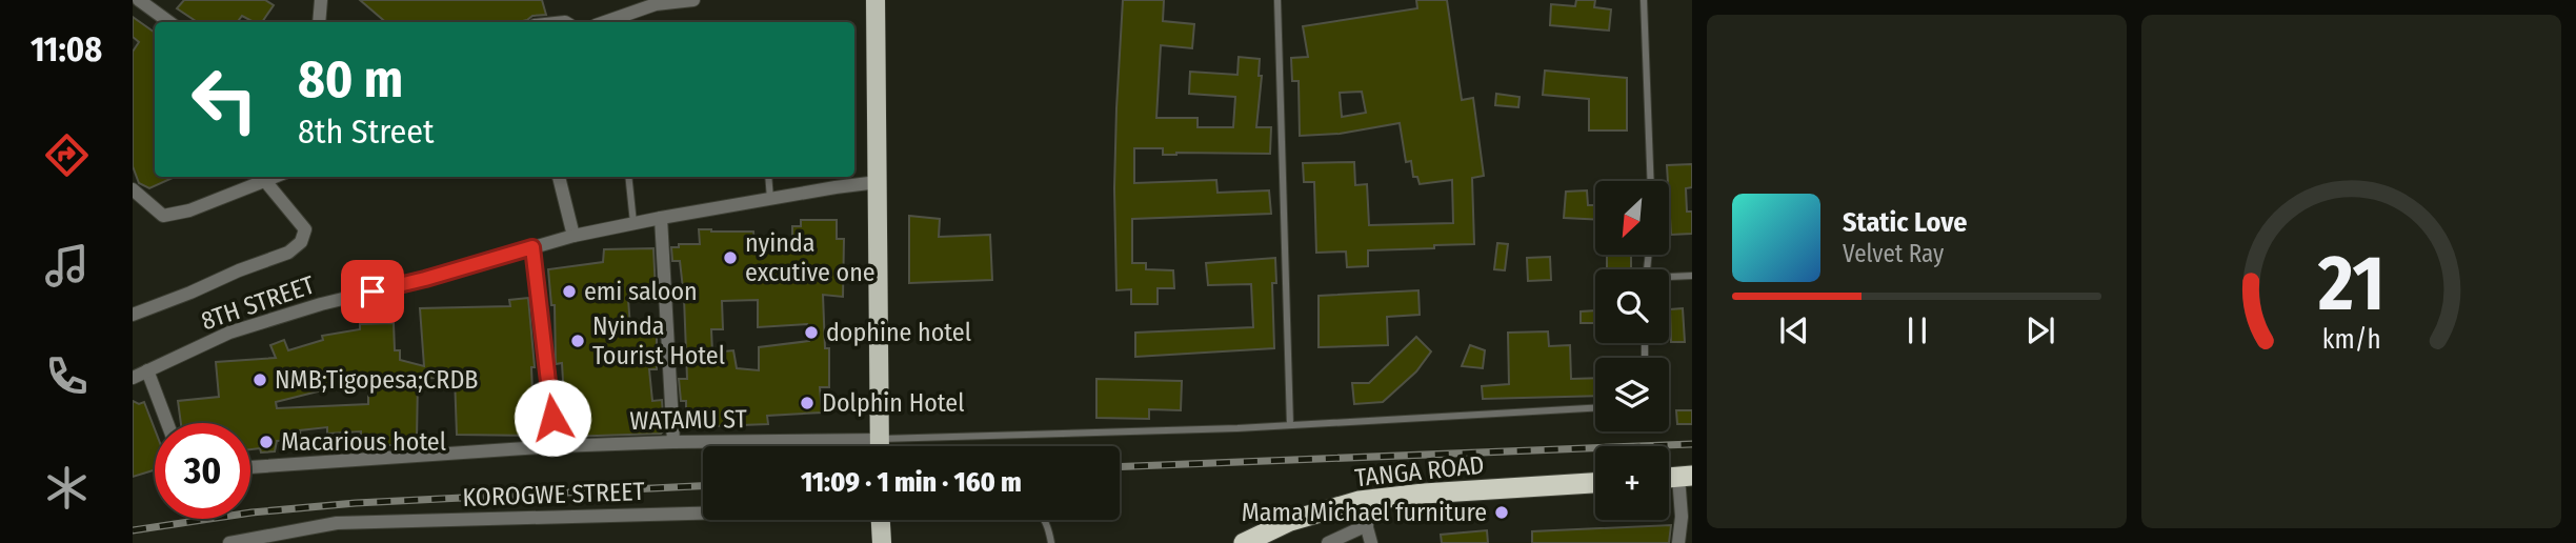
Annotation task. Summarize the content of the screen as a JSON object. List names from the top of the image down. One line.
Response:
{"streets":{"highway":["TANGA ROAD"],"street":["8TH STREET","WATAMU ST","KOROGWE STREET"]},"places":["nyinda excutive one","emi saloon","dophine hotel","Nyinda Tourist Hotel","NMB;Tigopesa;CRDB","Dolphin Hotel","Macarious hotel","Mama Michael furniture"],"north":"bottom left","page":{"tabs":"11:08","turn":["80 m","8th Street"],"map_buttons":"+","song":["Static Love","Velvet Ray"],"limit":"30","trip":"11:09 · 1 min · 160 m","gauge":["21","km/h"]}}
